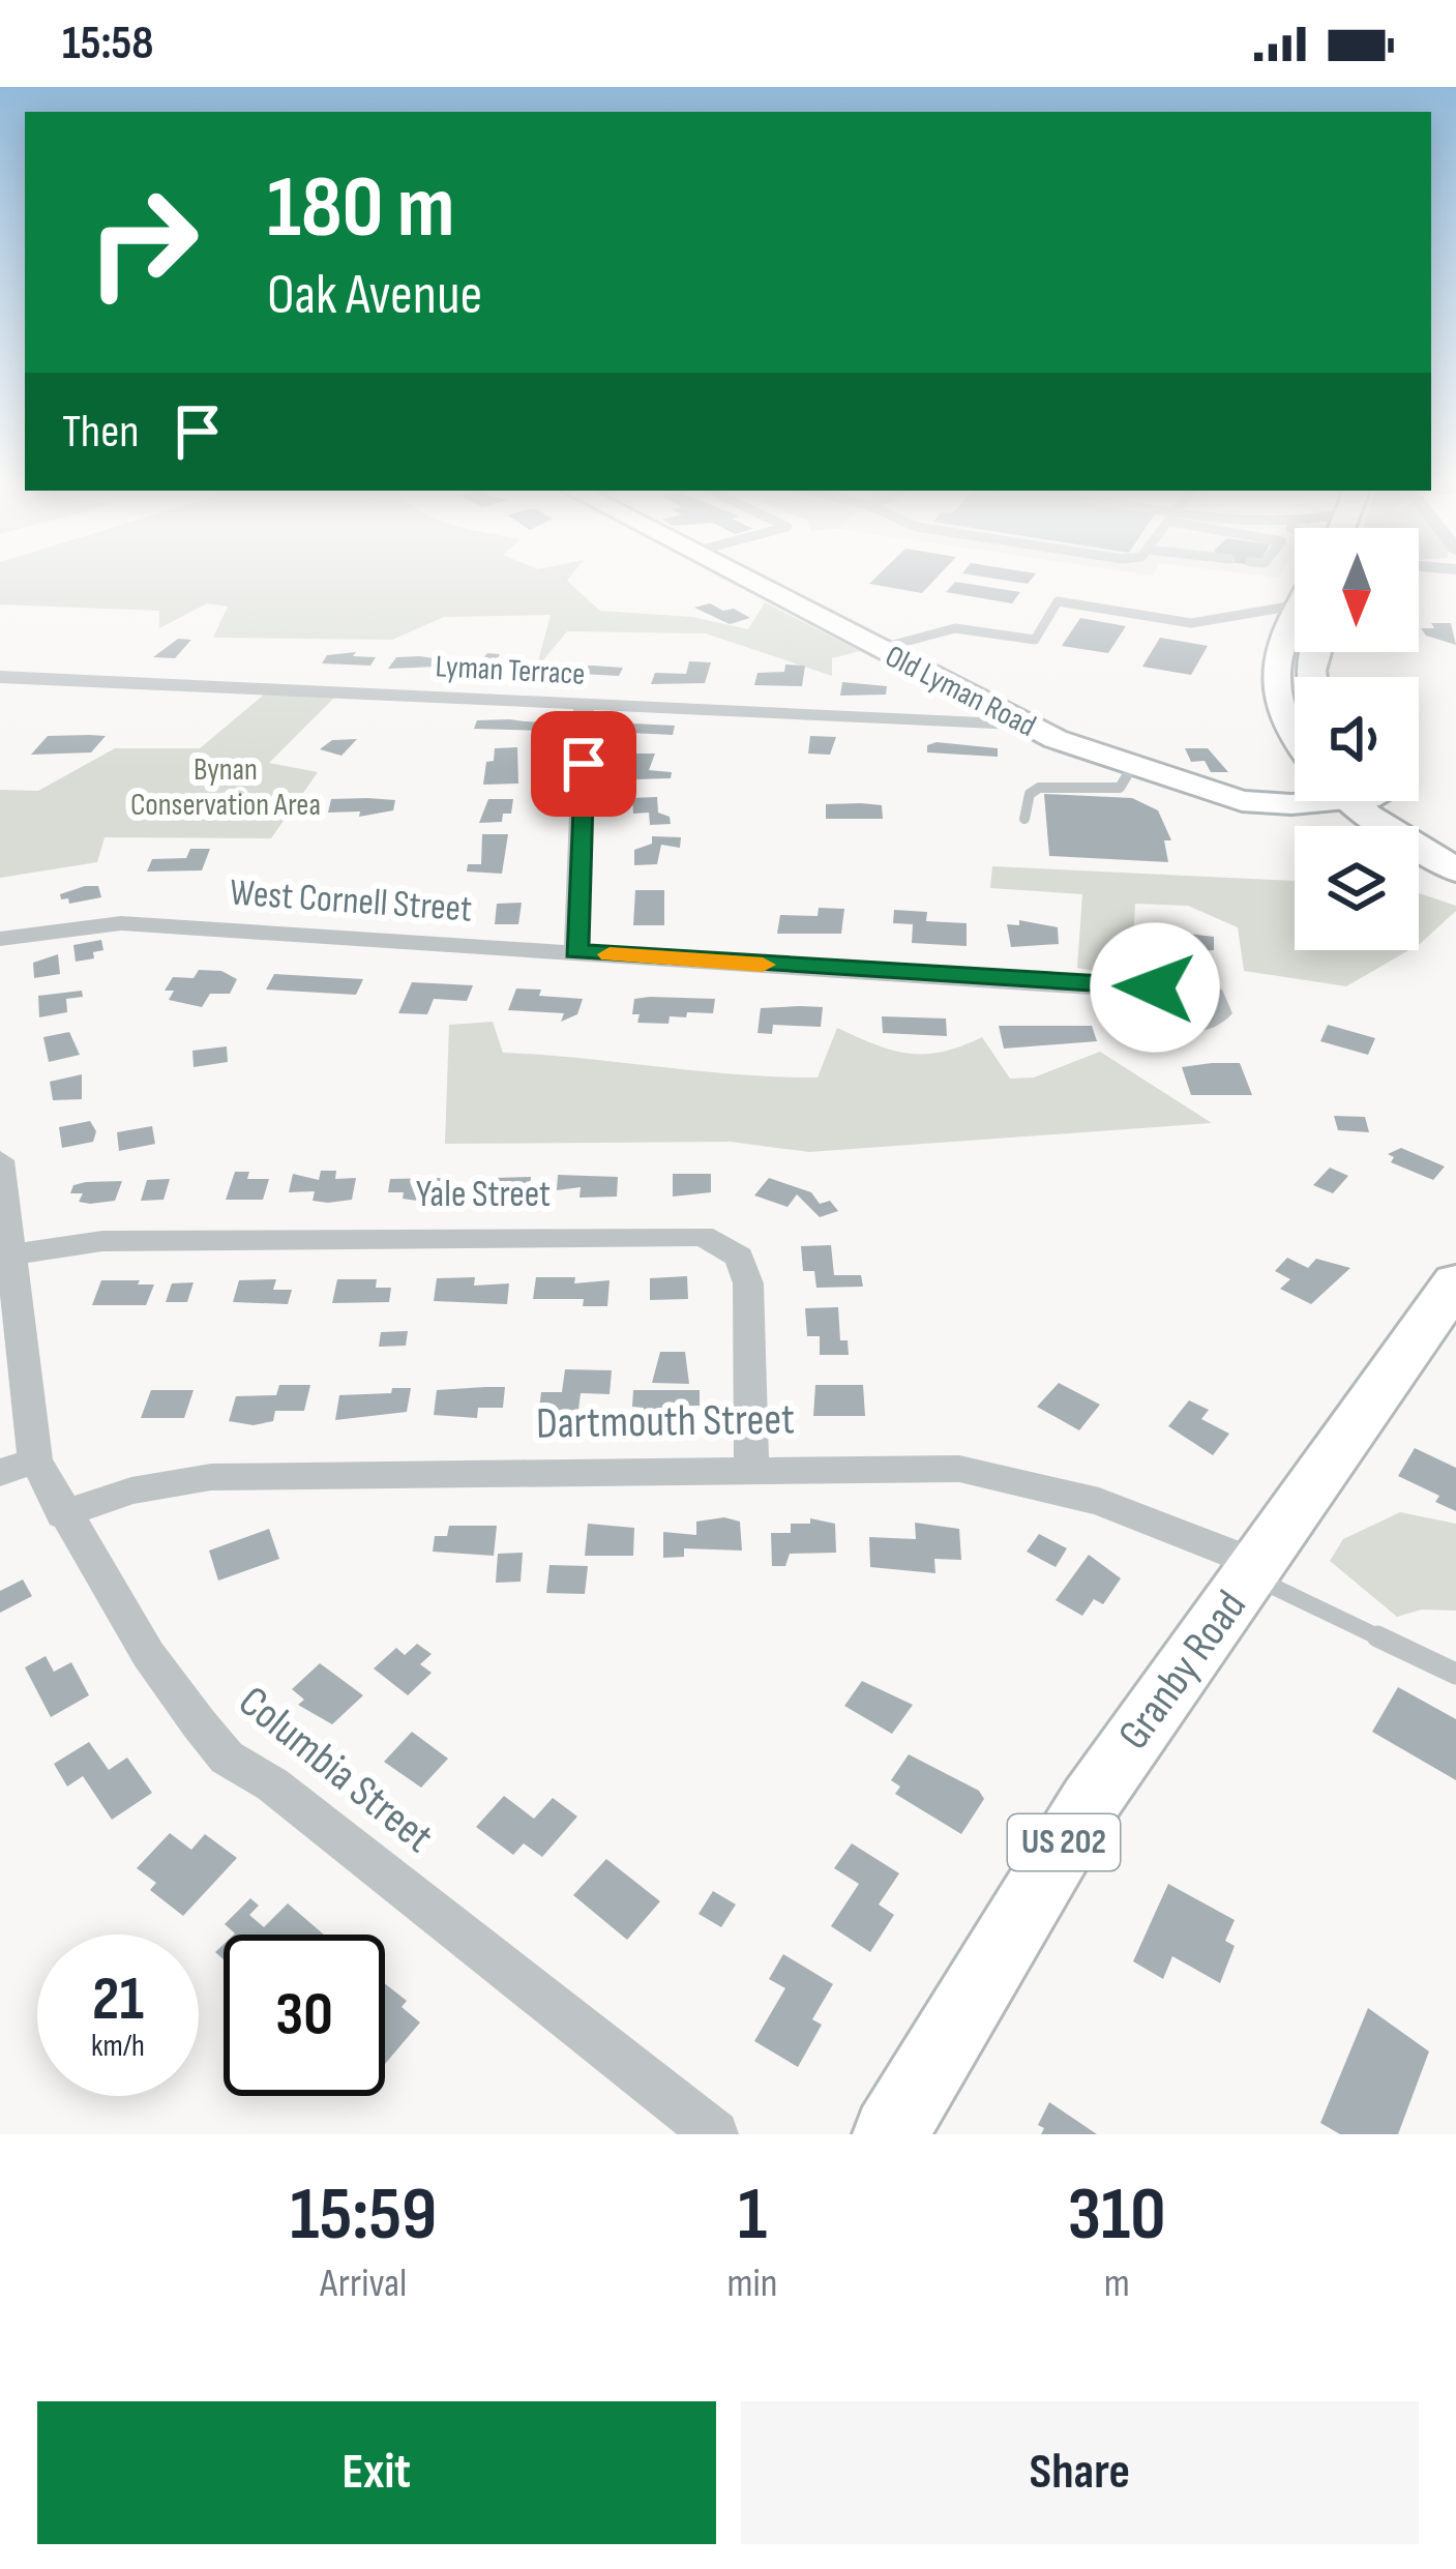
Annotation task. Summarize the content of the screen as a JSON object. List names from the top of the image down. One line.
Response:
{"streets":{"main road":["Old Lyman Road","Granby Road","US 202"],"street":["Lyman Terrace","West Cornell Street","Yale Street","Dartmouth Street","Columbia Street"]},"crossings":[["Lyman Terrace","Old Lyman Road"],["Yale Street","Dartmouth Street"],["Yale Street","Columbia Street"],["Dartmouth Street","Granby Road"],["Dartmouth Street","Columbia Street"]],"parks":["Bynan Conservation Area"],"north":"bottom","page":{"status":"15:58","turn":["180 m","Oak Avenue"],"then":"Then","speed":"21 km/h","limit":"30","eta":["15:59","Arrival","1","min","310","m"],"buttons":["Exit","Share"]}}
